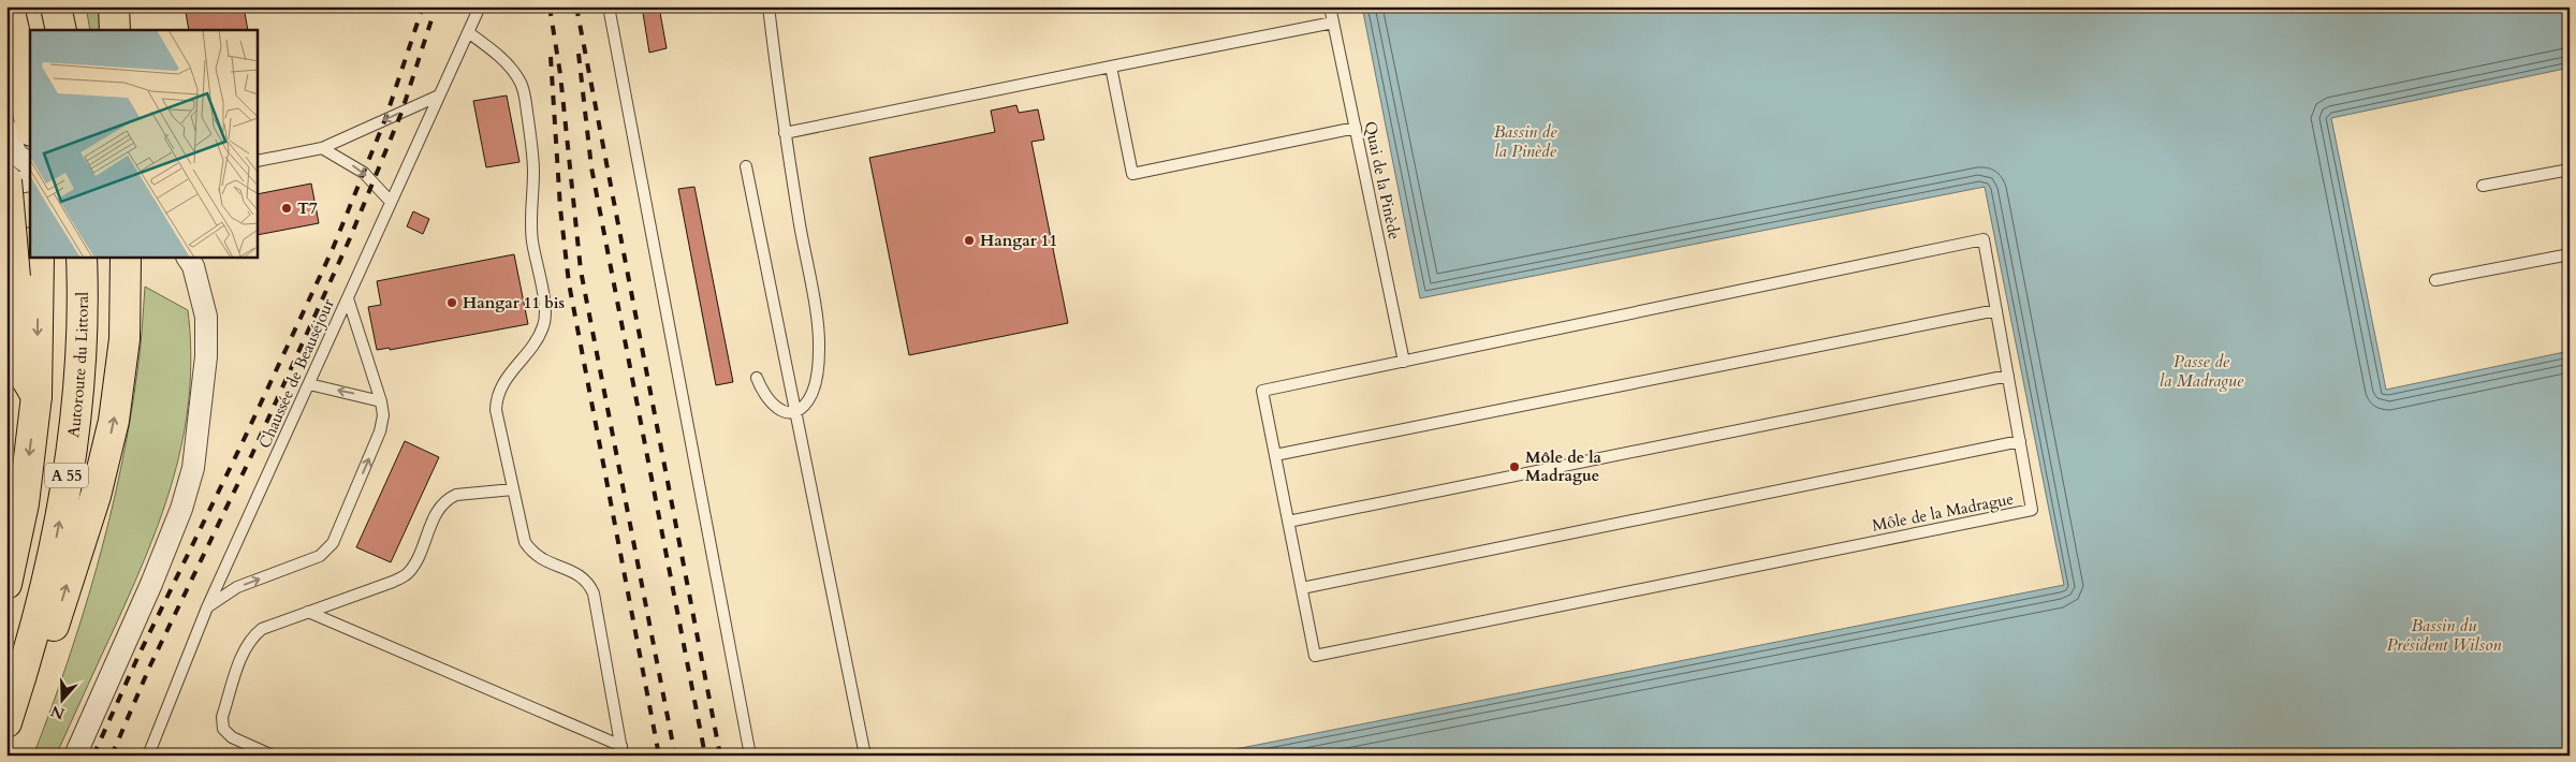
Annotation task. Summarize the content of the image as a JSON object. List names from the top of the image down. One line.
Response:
{"streets":{"highway":["Autoroute du Littoral","A 55"],"lane":["Quai de la Pinède","Chaussée de Beauséjour","Môle de la Madrague"]},"crossings":[["Quai de la Pinède","Môle de la Madrague"]],"water":["Bassin de la Pinède","Passe de la Madrague","Bassin du Président Wilson"],"places":["T7","Hangar 11","Hangar 11 bis","Môle de la Madrague"],"north":"bottom"}
